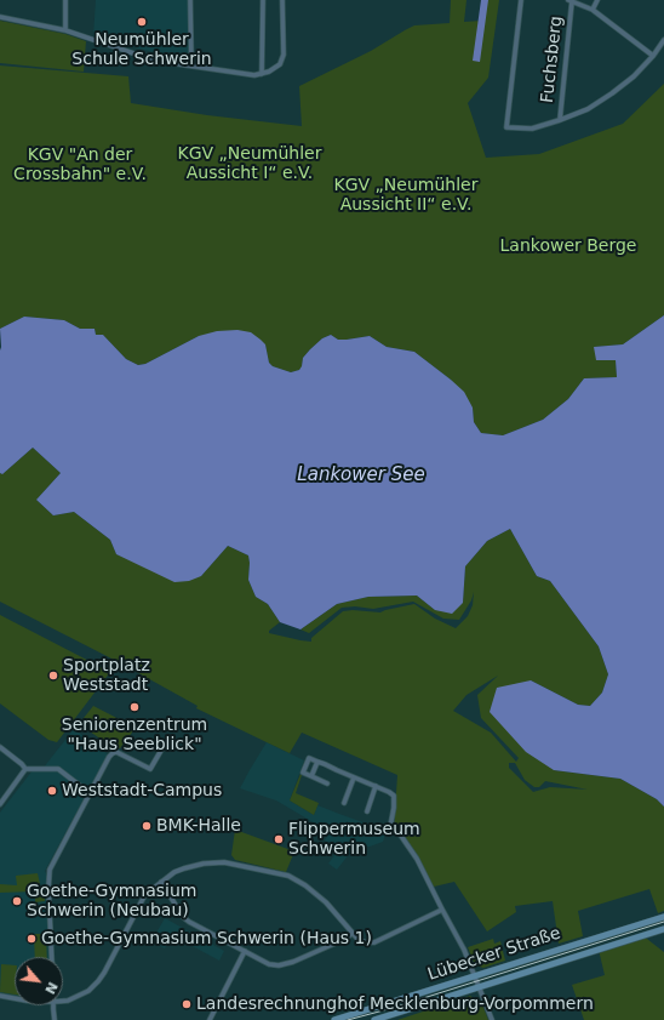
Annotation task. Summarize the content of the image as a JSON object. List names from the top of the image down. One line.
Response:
{"streets":{"street":["Fuchsberg","Lübecker Straße"]},"water":["Lankower See"],"parks":["KGV „Neumühler Aussicht I“ e.V.","KGV \"An der Crossbahn\" e.V.","KGV „Neumühler Aussicht II“ e.V.","Lankower Berge"],"places":["Neumühler Schule Schwerin","Sportplatz Weststadt","Seniorenzentrum \"Haus Seeblick\"","Weststadt-Campus","BMK-Halle","Flippermuseum Schwerin","Goethe-Gymnasium Schwerin (Neubau)","Goethe-Gymnasium Schwerin (Haus 1)","Landesrechnunghof Mecklenburg-Vorpommern"],"north":"bottom right"}
